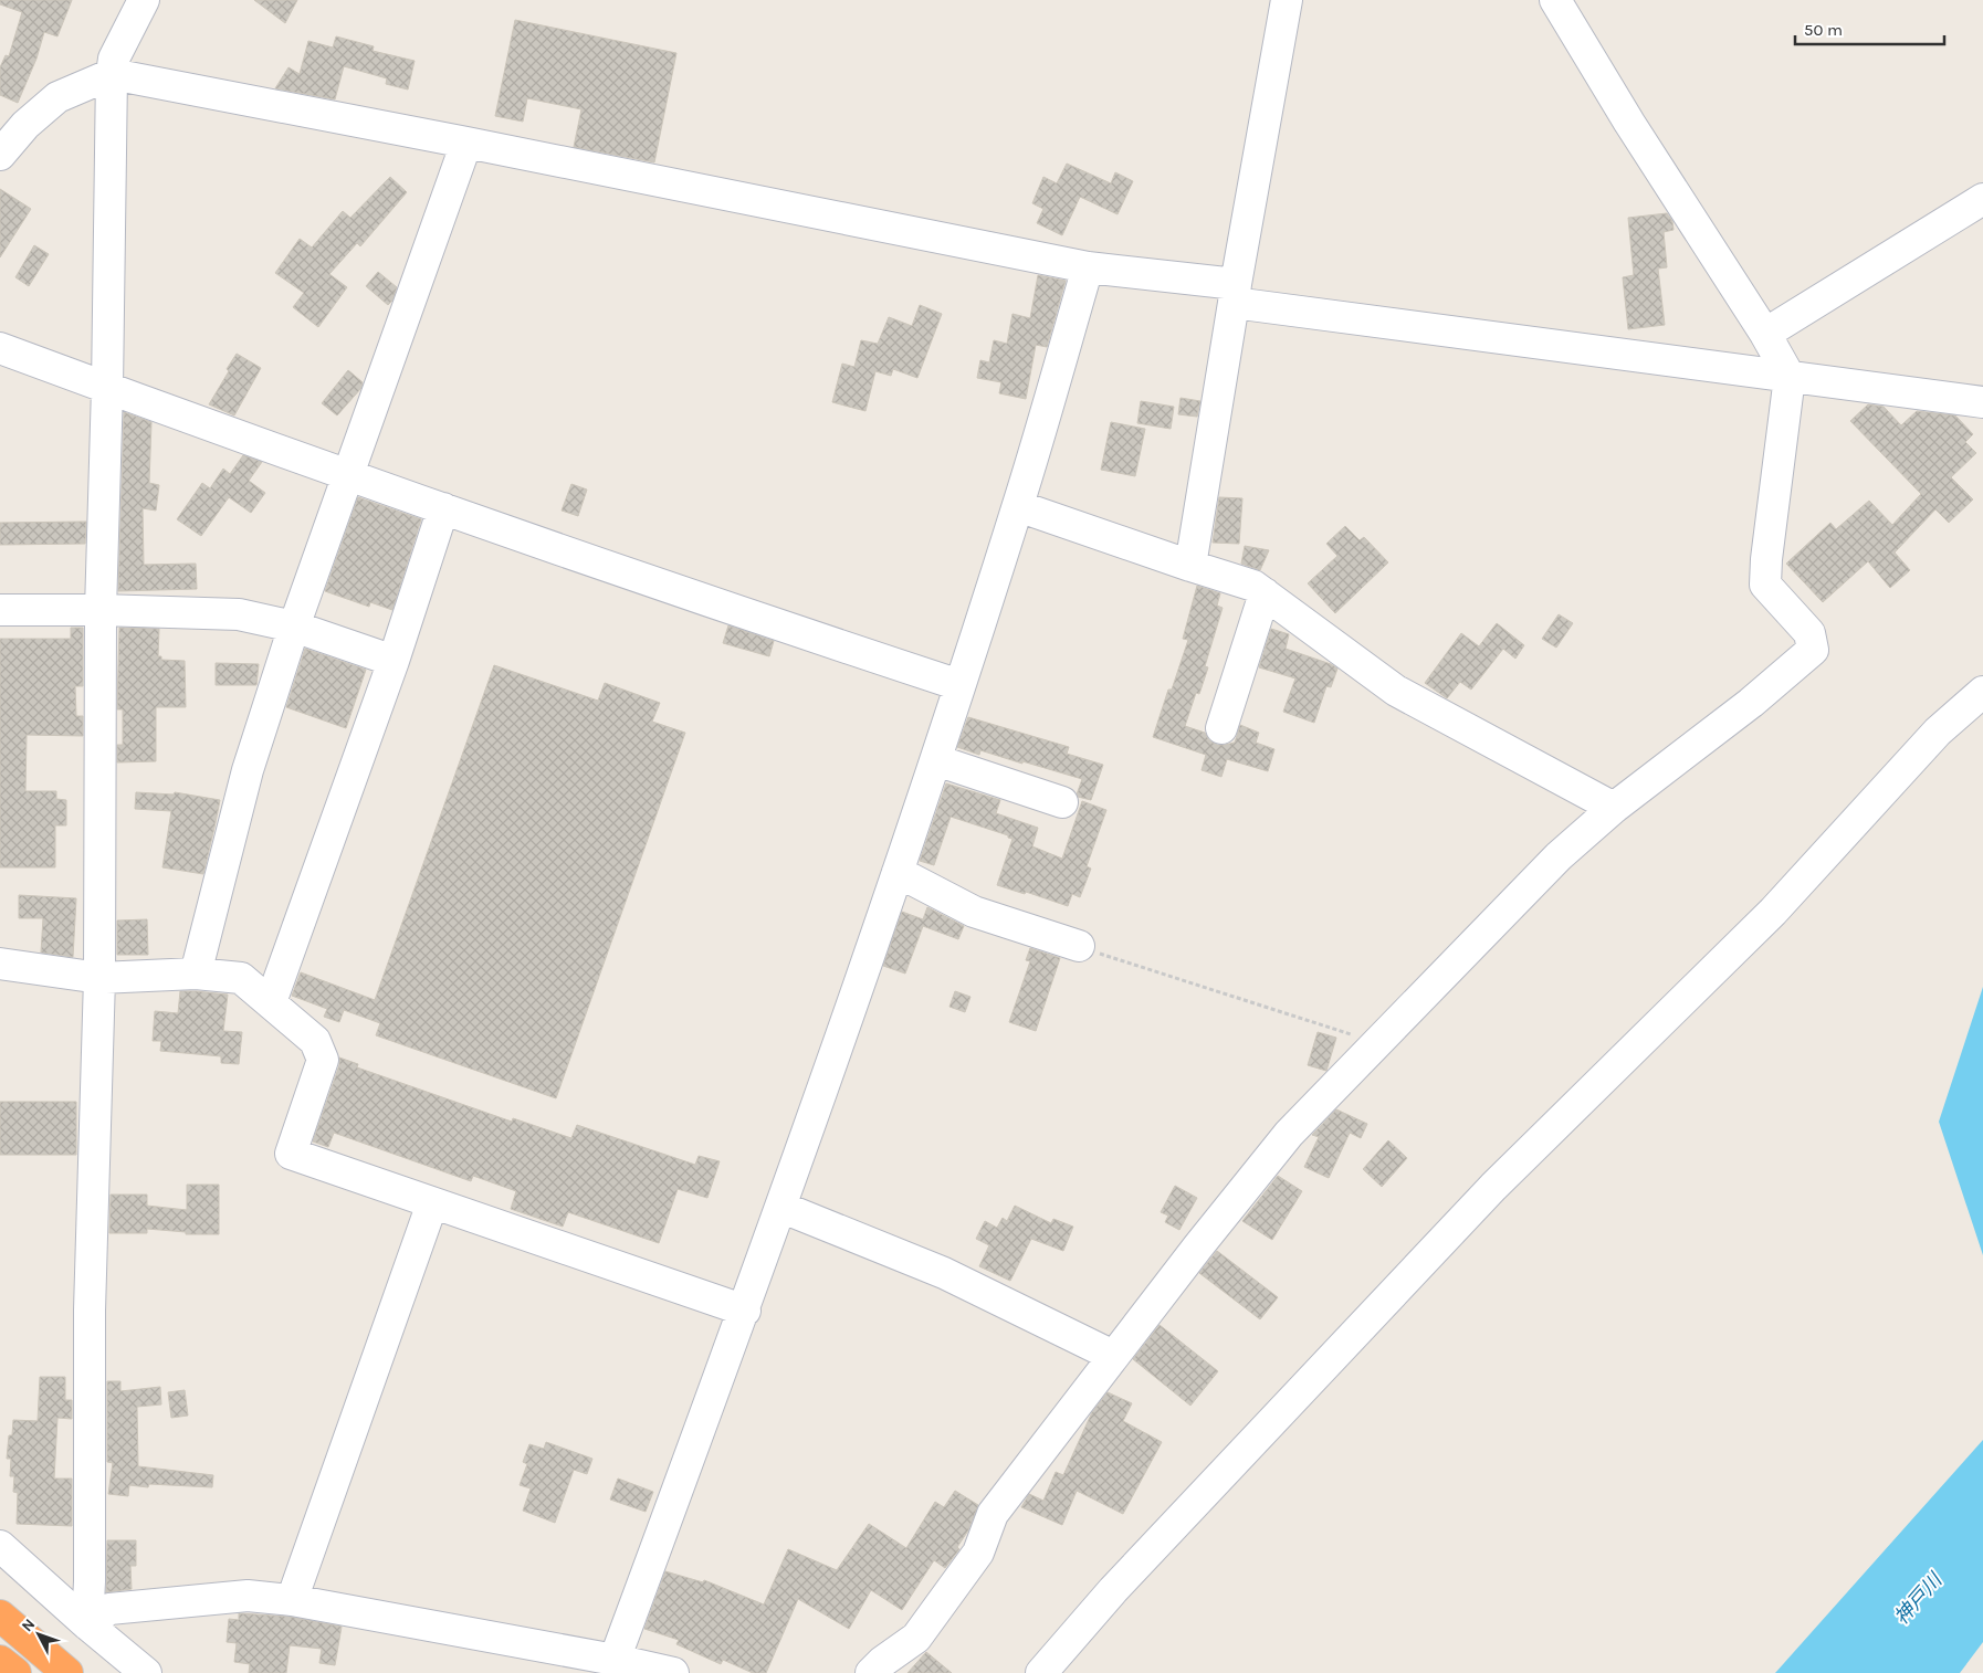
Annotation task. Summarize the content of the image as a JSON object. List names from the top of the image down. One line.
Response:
{"water":["神戸川"],"scale_bar":"50 m","north":"top left"}
